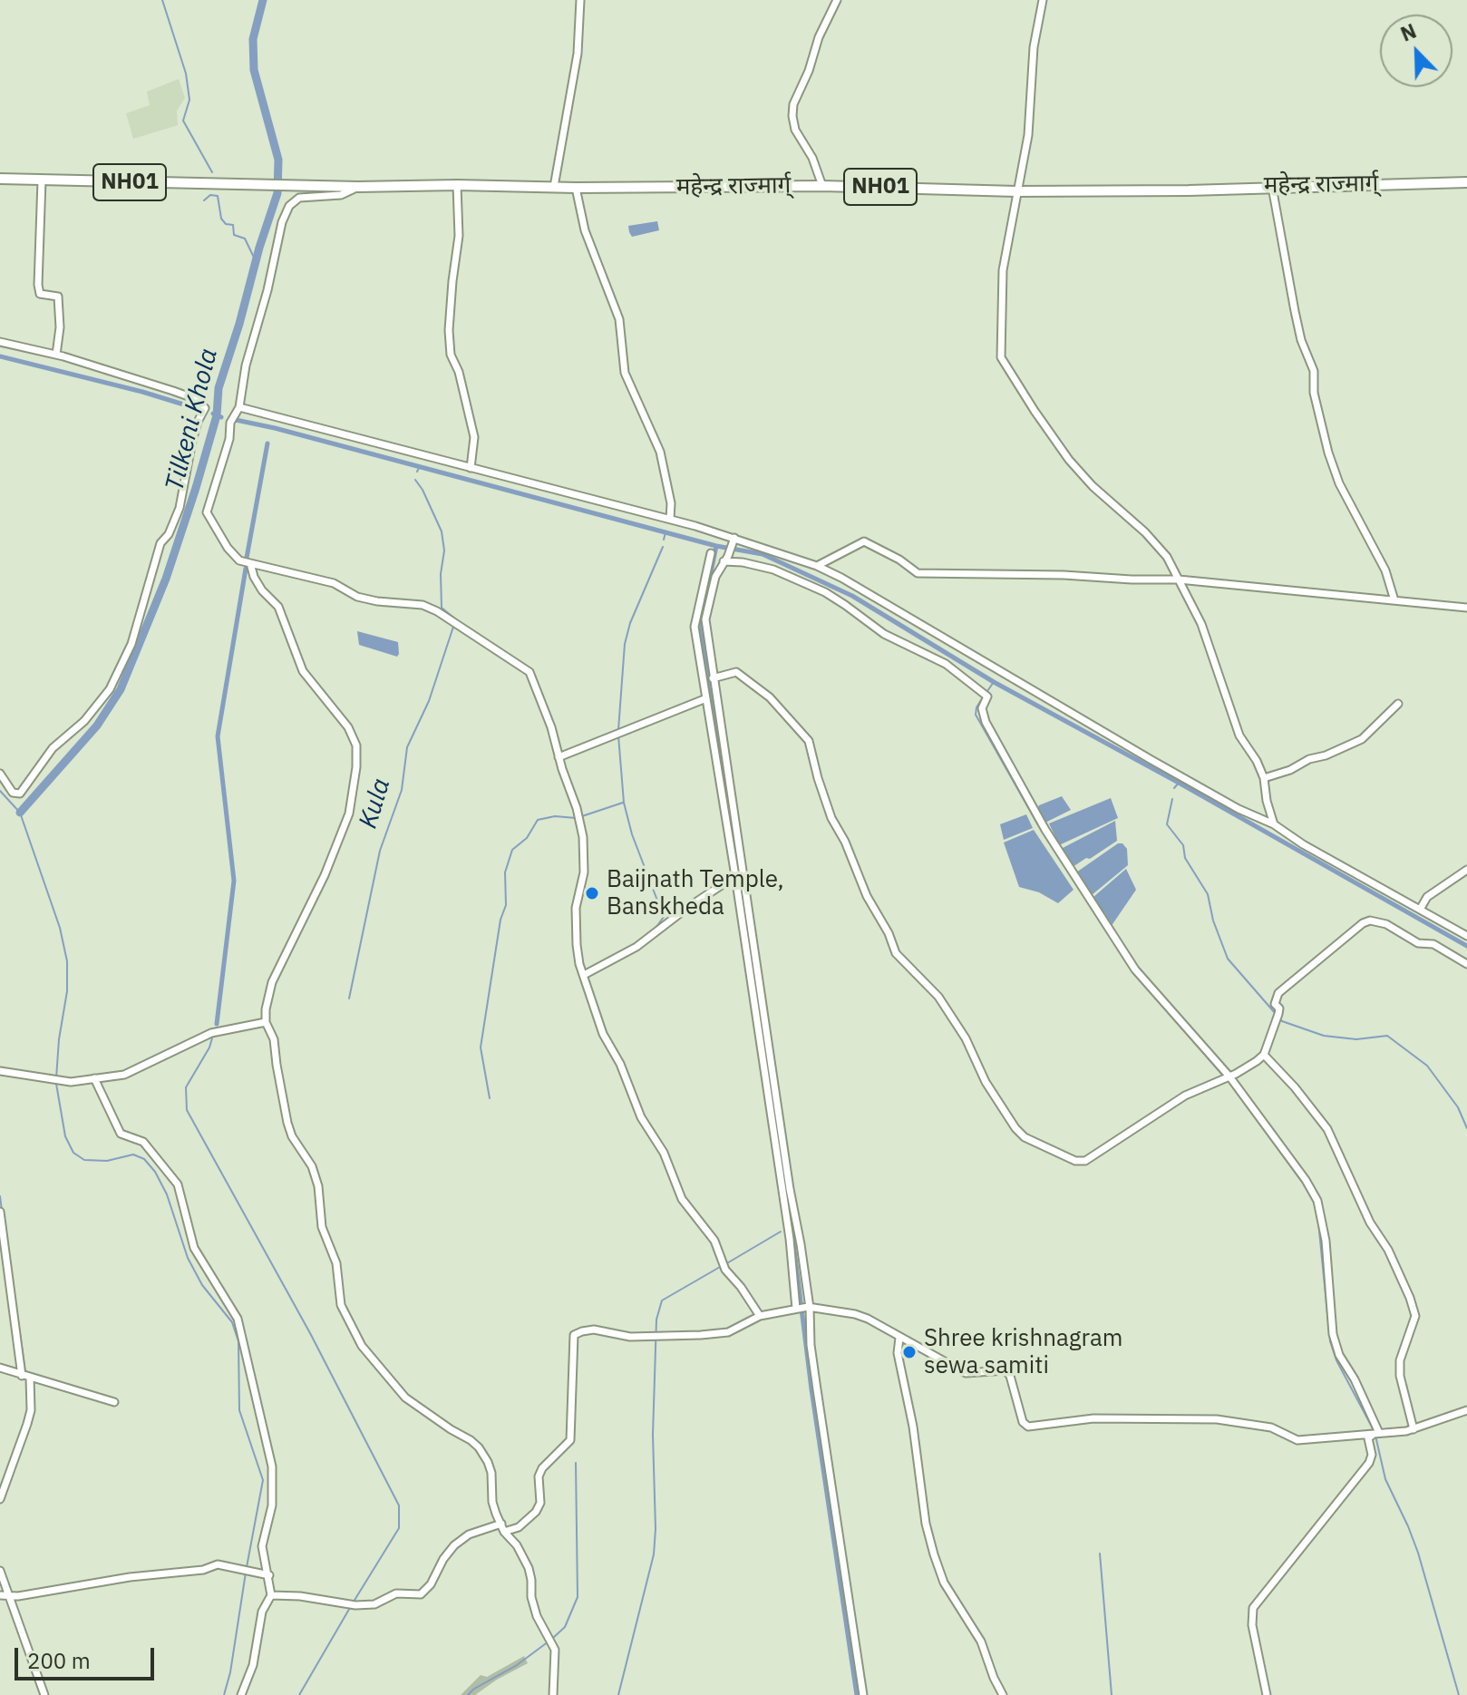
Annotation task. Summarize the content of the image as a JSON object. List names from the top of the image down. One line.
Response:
{"streets":{"highway":["NH01","महेन्द्र राज्मार्ग्"]},"water":["Tilkeni Khola","Kula"],"places":["Baijnath Temple, Banskheda","Shree krishnagram sewa samiti"],"scale_bar":"200 m","north":"top left"}
